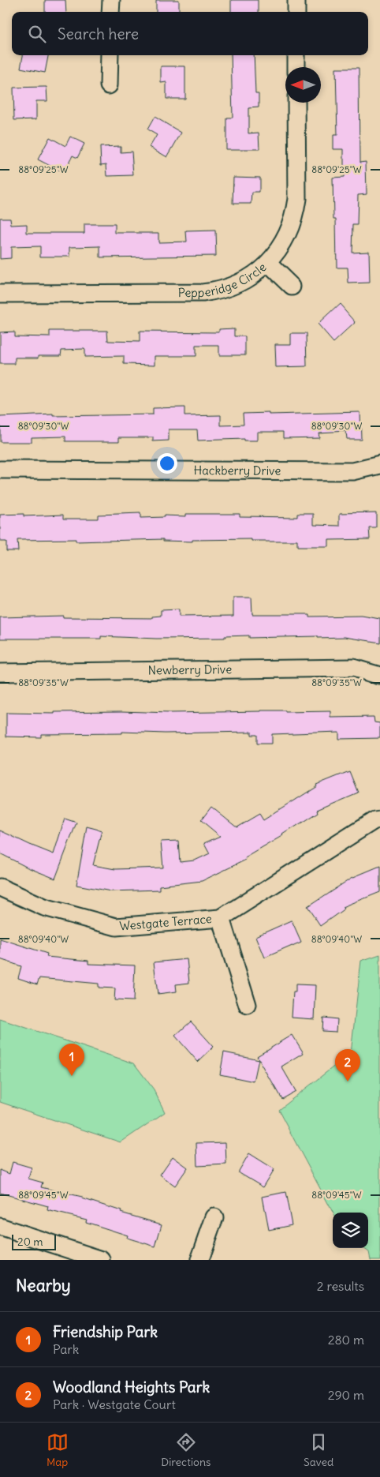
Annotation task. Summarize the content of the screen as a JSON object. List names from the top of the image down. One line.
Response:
{"streets":{"street":["Pepperidge Circle","Hackberry Drive","Newberry Drive","Westgate Terrace"]},"scale_bar":"20 m","north":"left","page":{"search":"Search here","pins":["1","2"],"scale":"20 m","heading":["Nearby","2 results"],"list":[{"mark":"1","name":"Friendship Park","note":"Park","value":"280 m"},{"mark":"2","name":"Woodland Heights Park","note":"Park · Westgate Court","value":"290 m"}],"nav":["Map","Directions","Saved"]},"coordinates":["88°09'25\"W","88°09'30\"W","88°09'35\"W","88°09'40\"W","88°09'45\"W"]}
